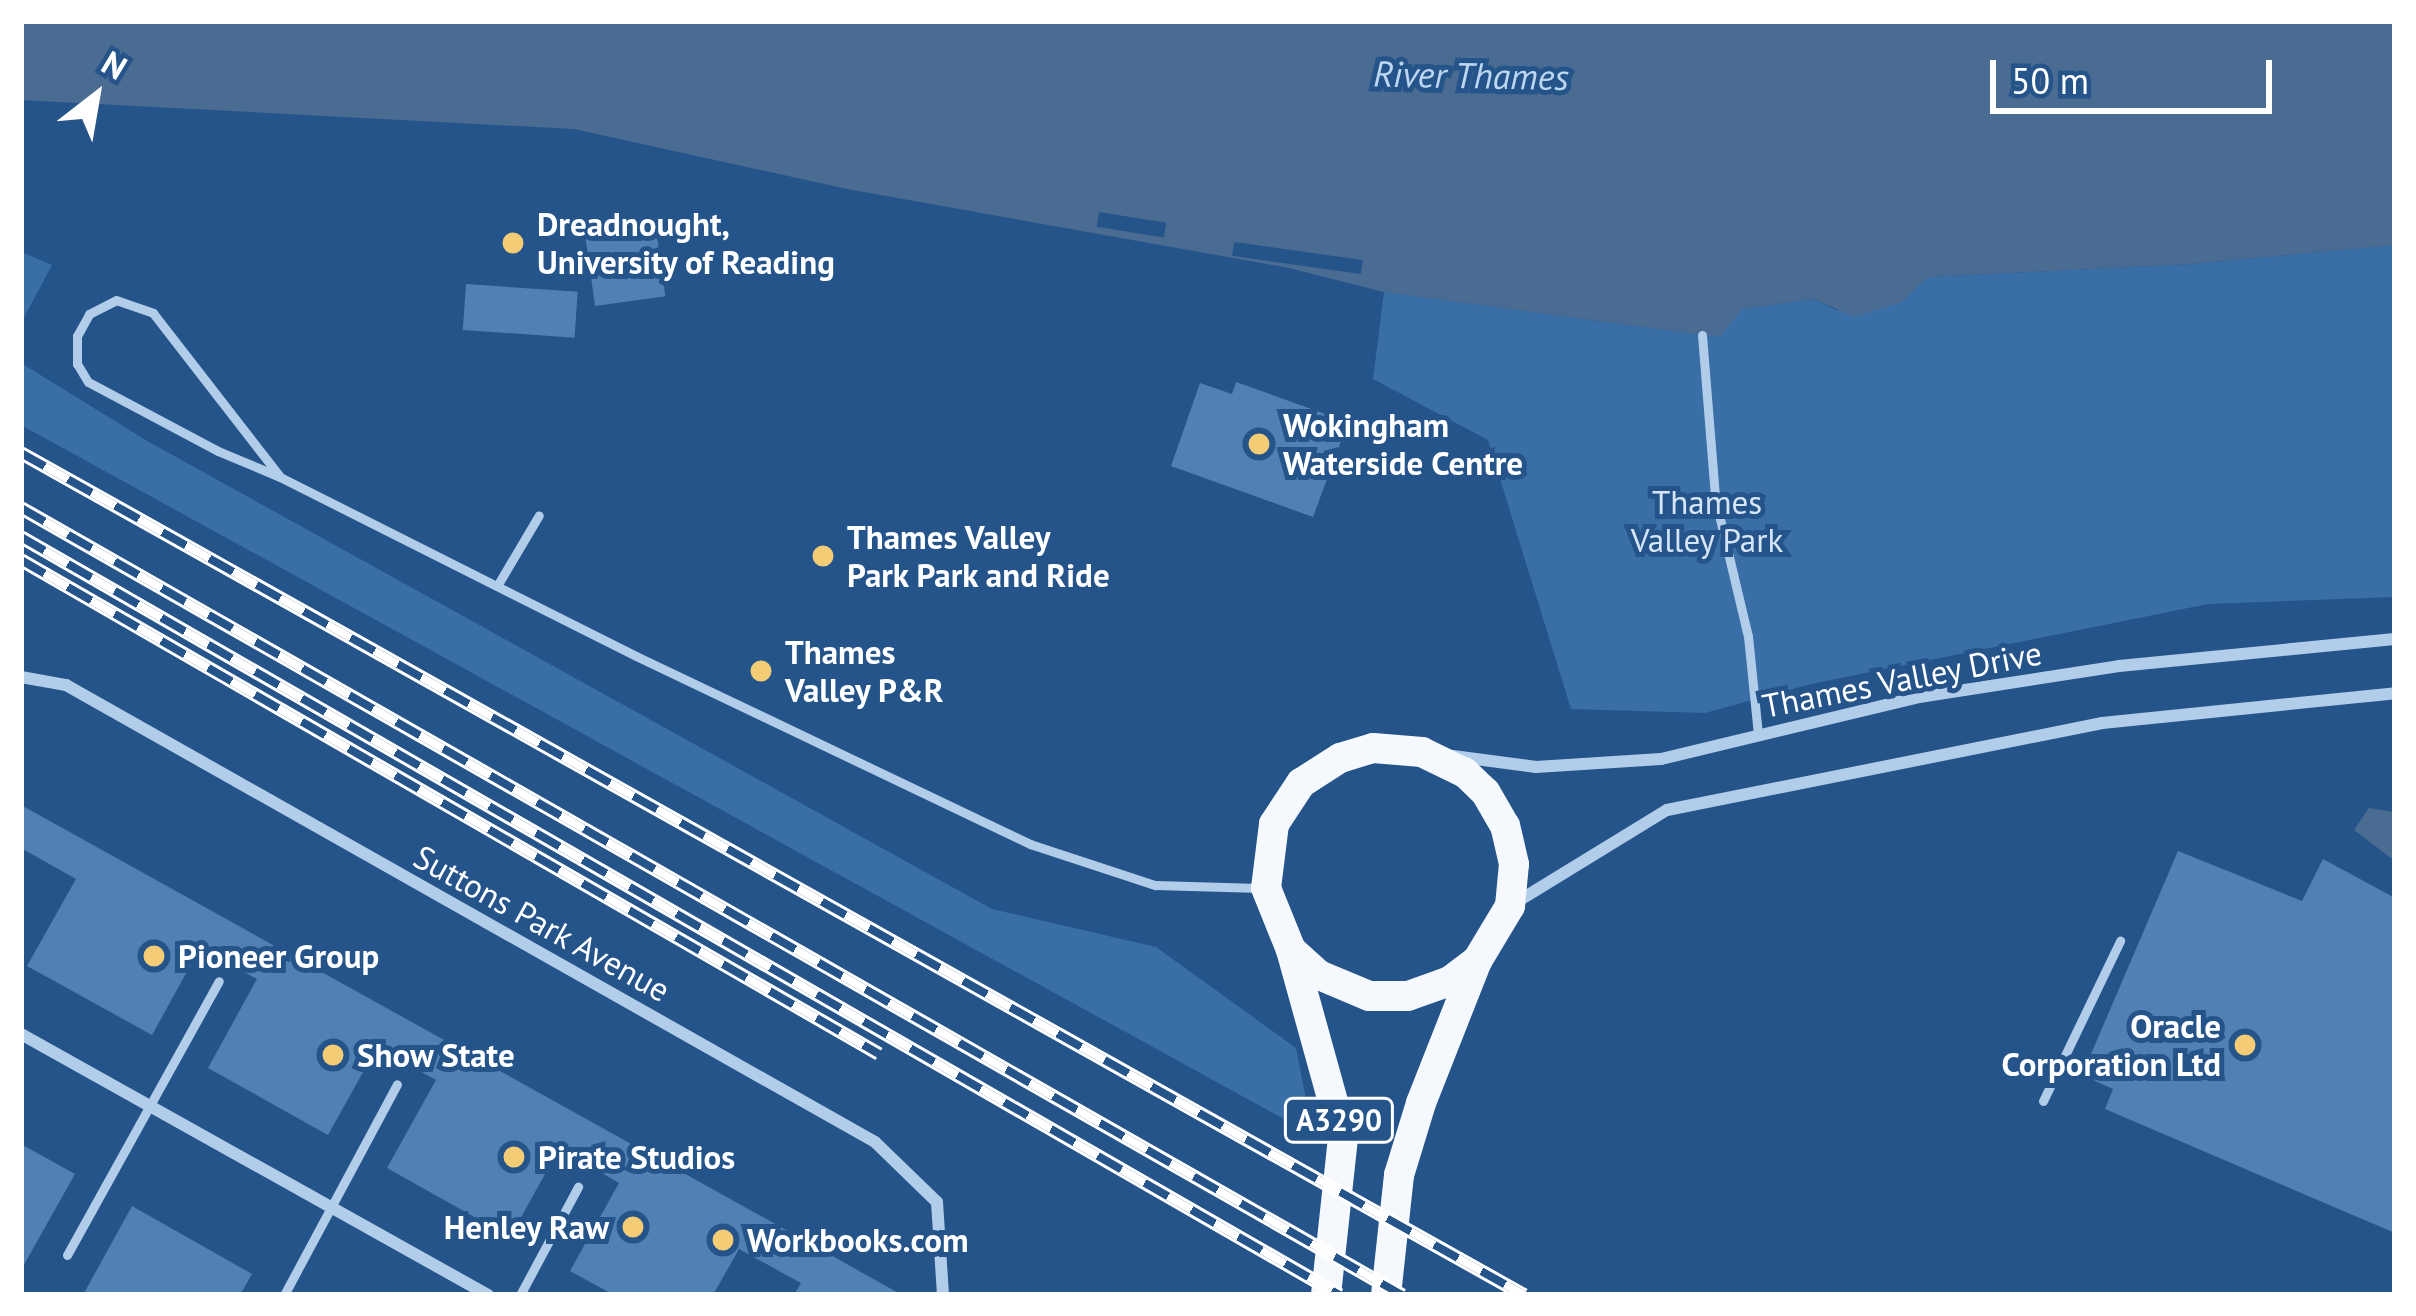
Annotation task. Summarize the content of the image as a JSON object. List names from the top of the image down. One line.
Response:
{"streets":{"main road":["A3290"],"street":["Thames Valley Drive","Suttons Park Avenue"]},"crossings":[["Thames Valley Drive","A3290"]],"water":["River Thames"],"parks":["Thames Valley Park"],"places":["Dreadnought, University of Reading","Wokingham Waterside Centre","Thames Valley Park Park and Ride","Thames Valley P&R","Pioneer Group","Oracle Corporation Ltd","Show State","Pirate Studios","Henley Raw","Workbooks.com"],"scale_bar":"50 m","north":"top right"}
